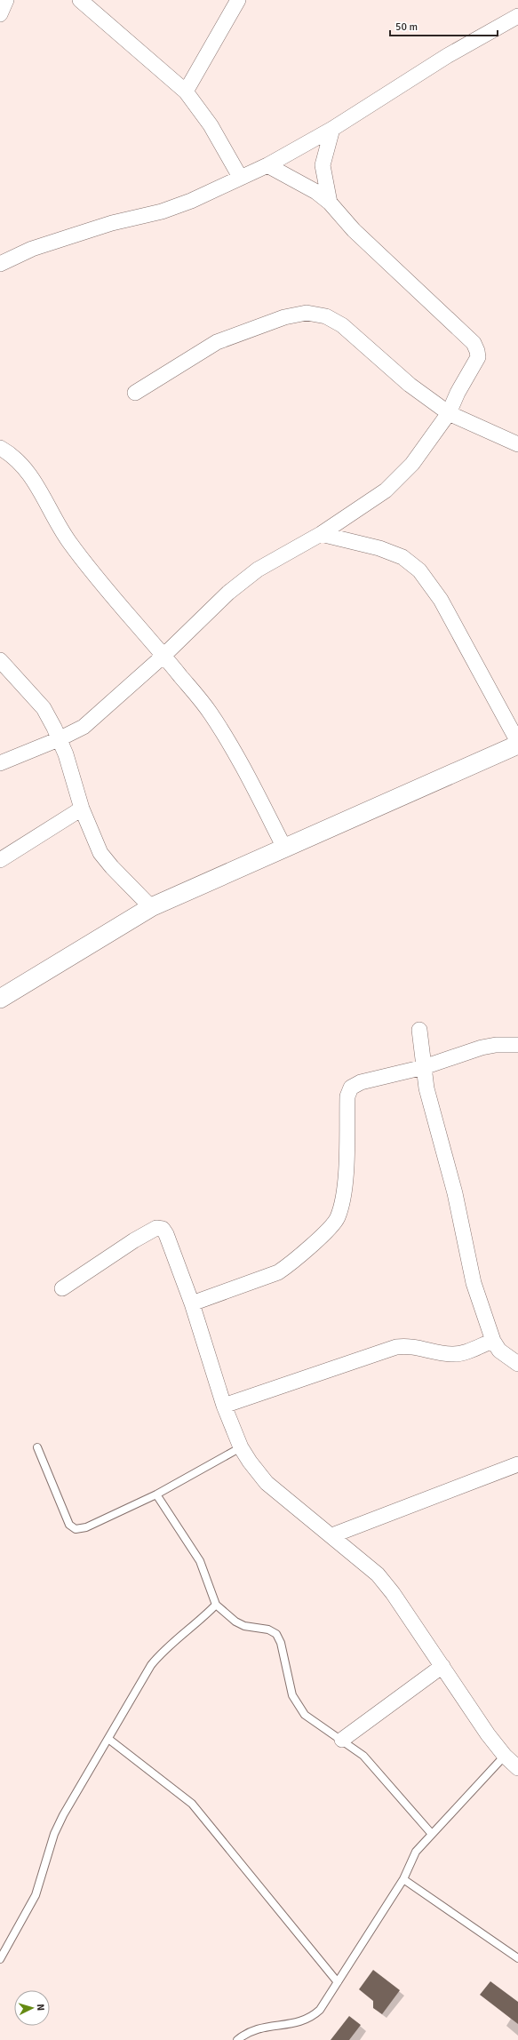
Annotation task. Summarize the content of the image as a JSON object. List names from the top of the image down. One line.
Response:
{"scale_bar":"50 m","north":"right"}
